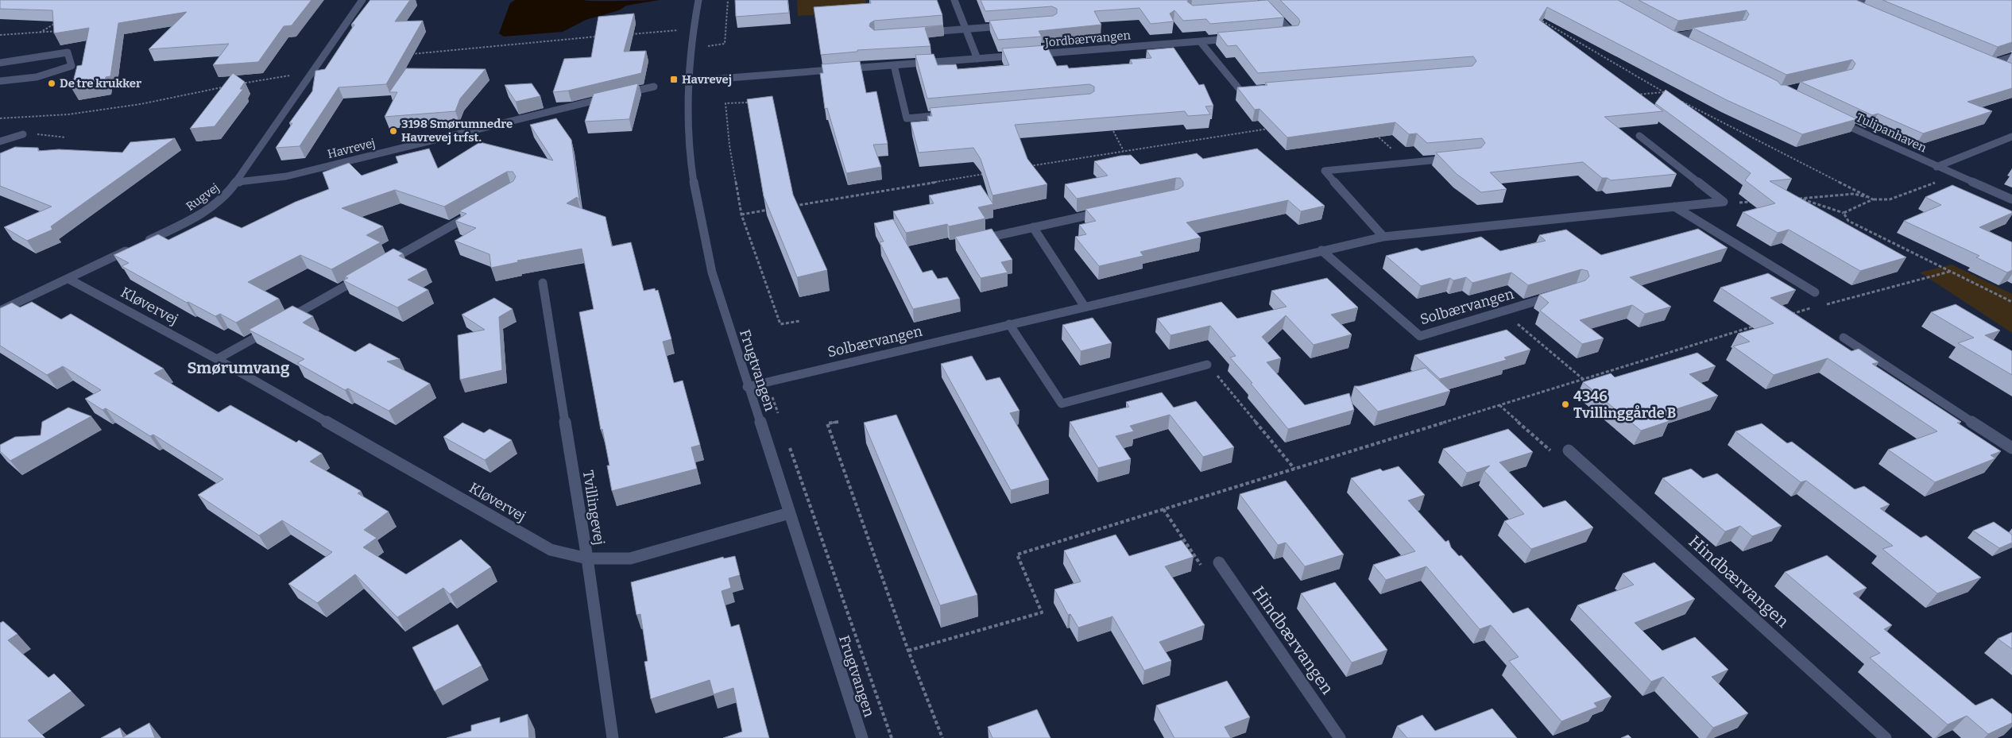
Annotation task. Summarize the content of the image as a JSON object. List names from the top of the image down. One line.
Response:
{"streets":{"street":["Jordbærvangen","Tulipanhaven","Havrevej","Rugvej","Kløvervej","Solbærvangen","Frugtvangen","Tvillingevej","Hindbærvangen"]},"crossings":[["Havrevej","Rugvej"],["Rugvej","Kløvervej"],["Kløvervej","Frugtvangen"],["Kløvervej","Tvillingevej"],["Solbærvangen","Frugtvangen"]],"districts":["Smørumvang"],"places":{"transit":["Havrevej"],"other":["De tre krukker","3198 Smørumnedre Havrevej trfst.","4346 Tvillinggårde B"]}}
